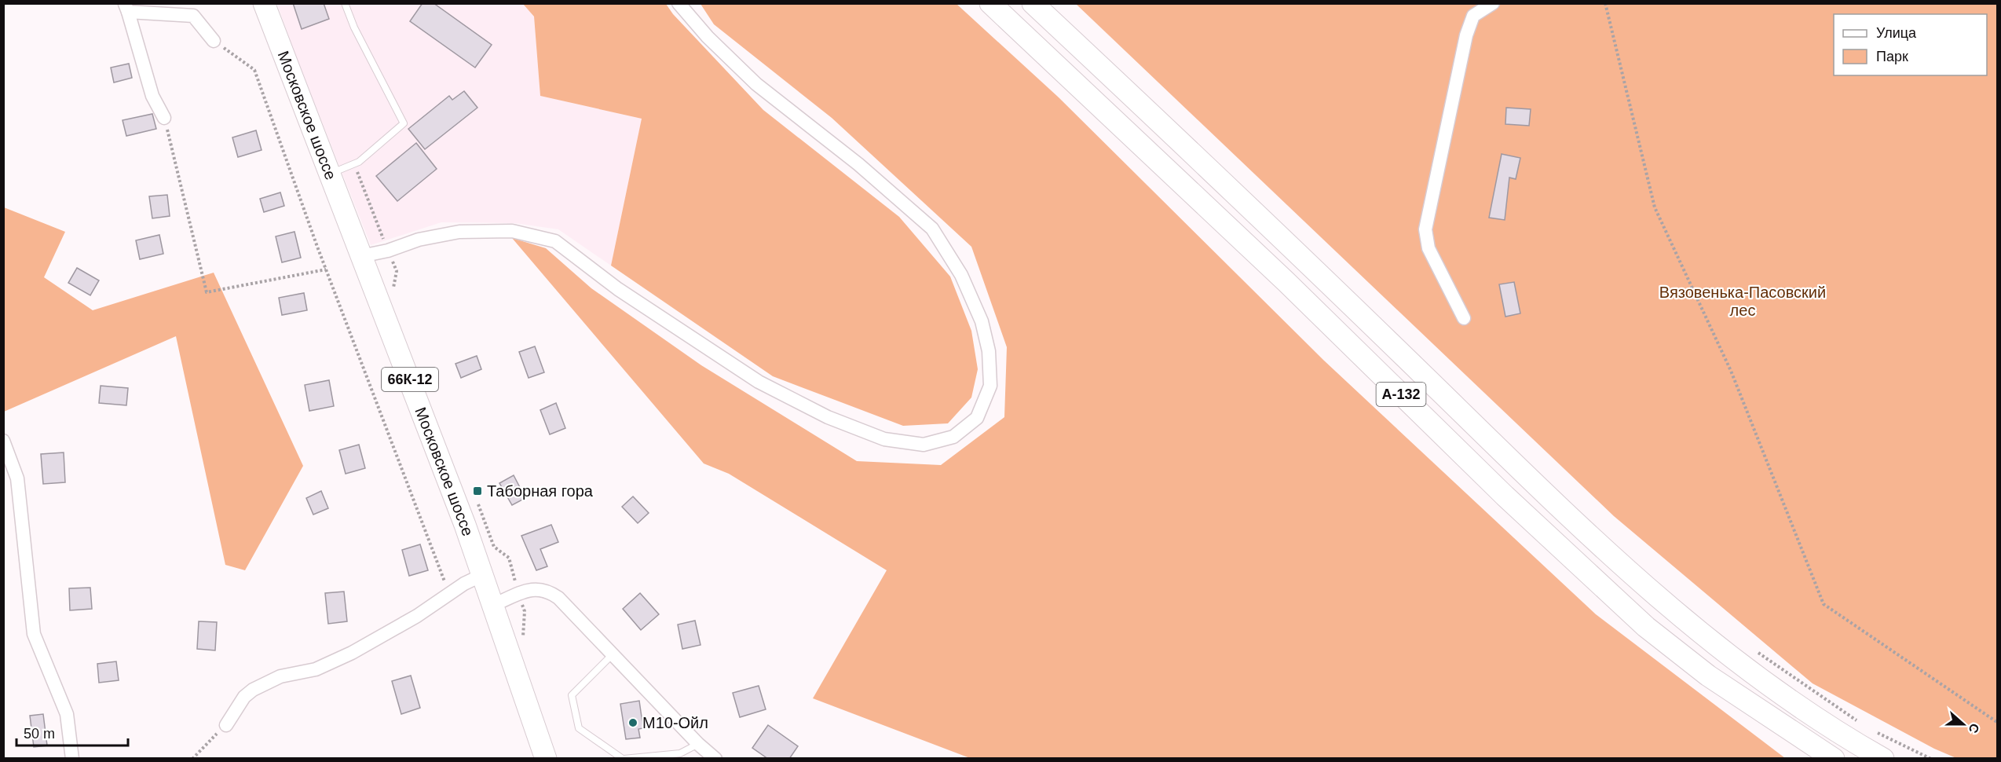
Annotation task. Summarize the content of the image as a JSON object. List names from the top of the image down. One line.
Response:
{"streets":{"main road":["Московское шоссе","66К-12","А-132"]},"parks":["Вязовенька-Пасовский лес"],"places":{"transit":["Таборная гора"],"other":["М10-Ойл"]},"legend":["Улица","Парк"],"scale_bar":"50 m","north":"right"}
